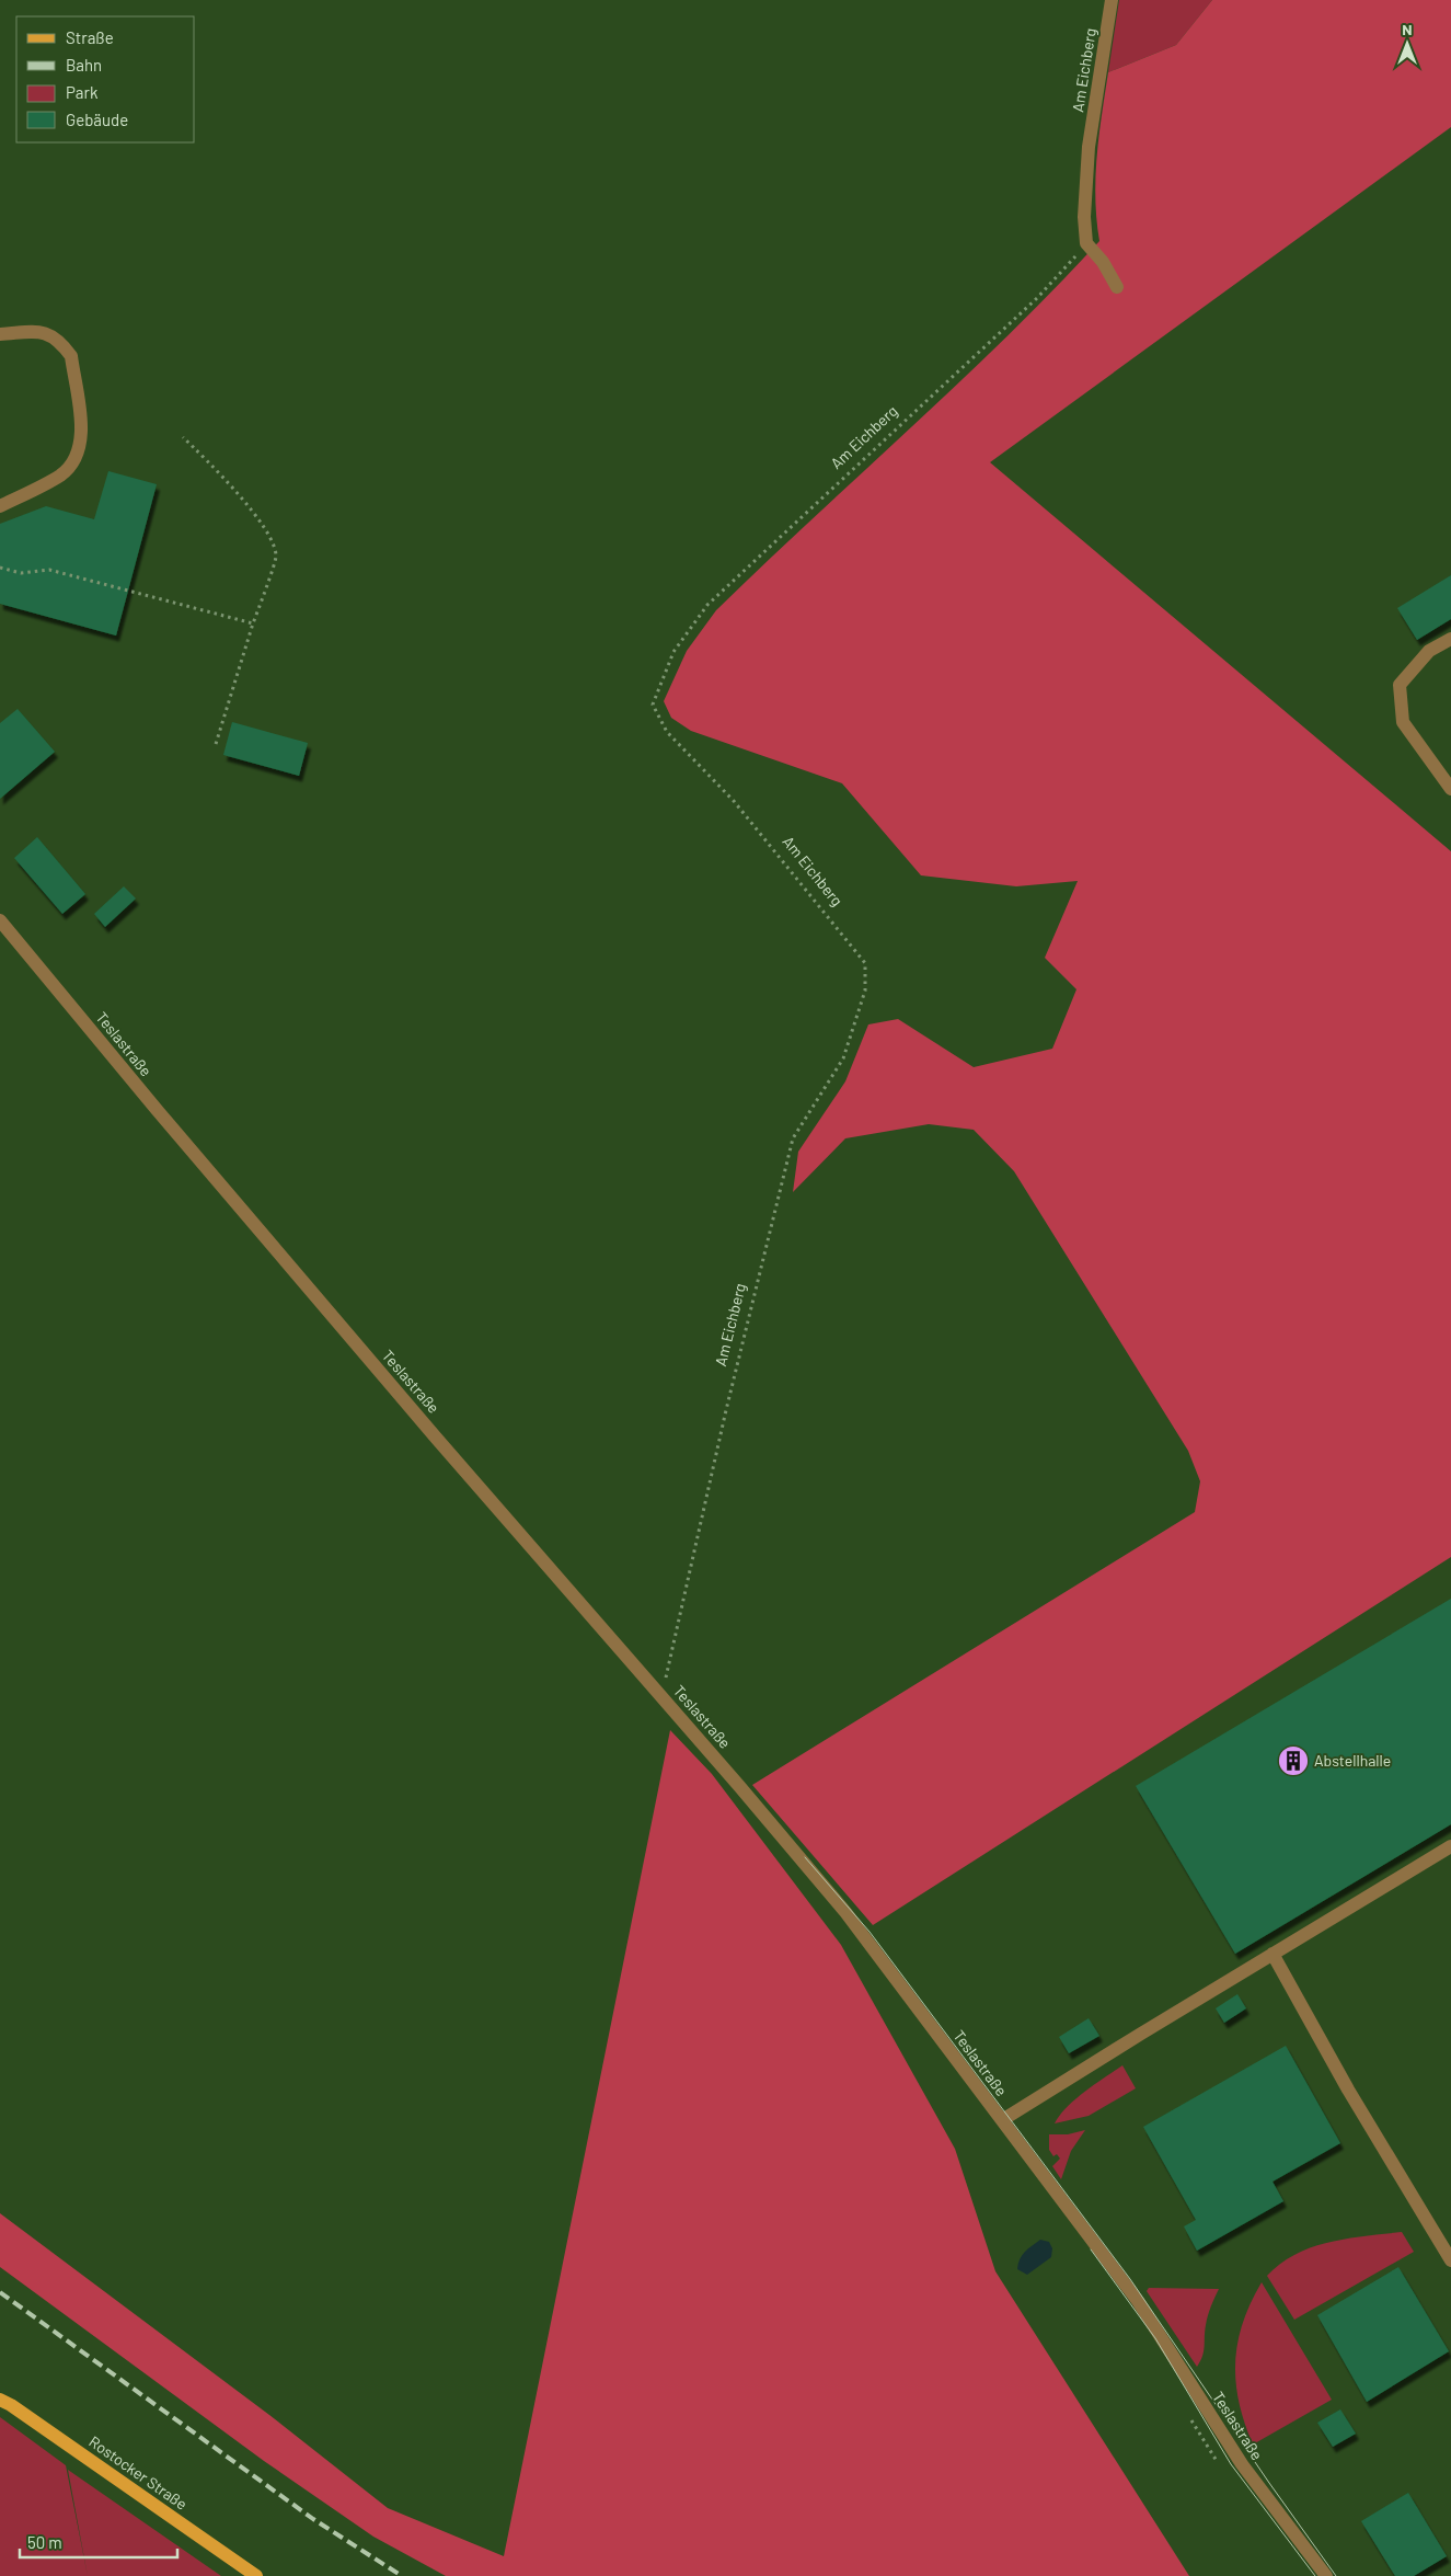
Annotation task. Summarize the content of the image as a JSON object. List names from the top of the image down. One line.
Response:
{"streets":{"main road":["Rostocker Straße"],"street":["Am Eichberg","Teslastraße"]},"crossings":[["Am Eichberg","Teslastraße"]],"places":{"building":["Abstellhalle"]},"legend":["Straße","Bahn","Park","Gebäude"],"scale_bar":"50 m","north":"top"}
